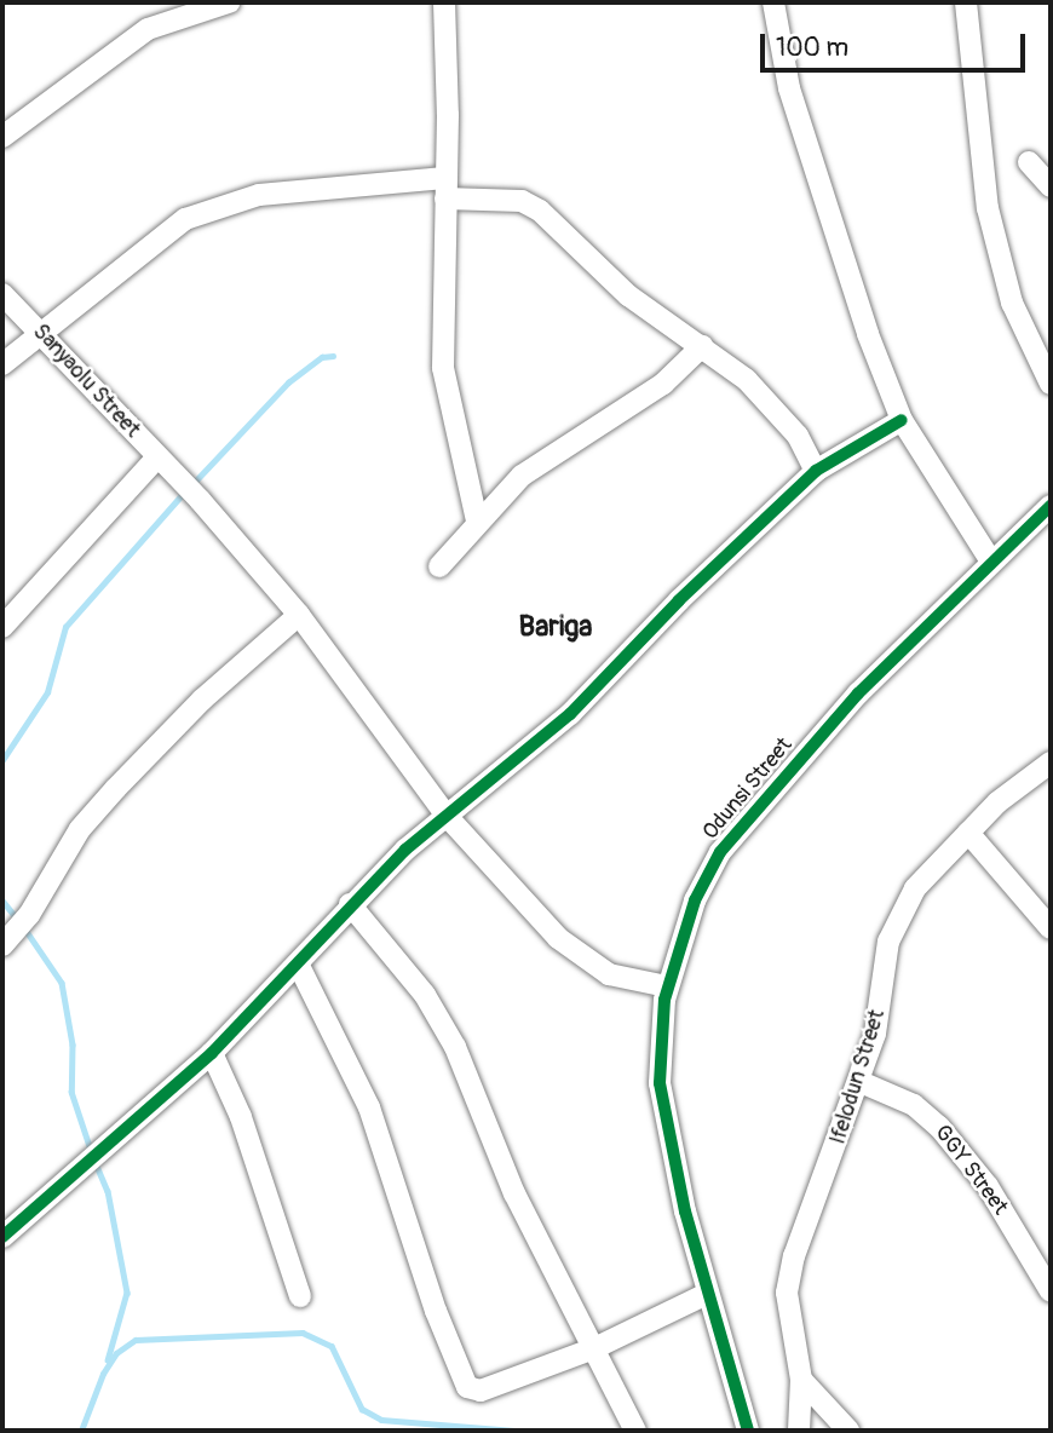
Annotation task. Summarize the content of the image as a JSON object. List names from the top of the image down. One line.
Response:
{"streets":{"street":["Sanyaolu Street","Odunsi Street","Ifelodun Street","GGY Street"]},"crossings":[["Sanyaolu Street","Odunsi Street"],["Ifelodun Street","GGY Street"]],"districts":["Bariga"],"scale_bar":"100 m"}
